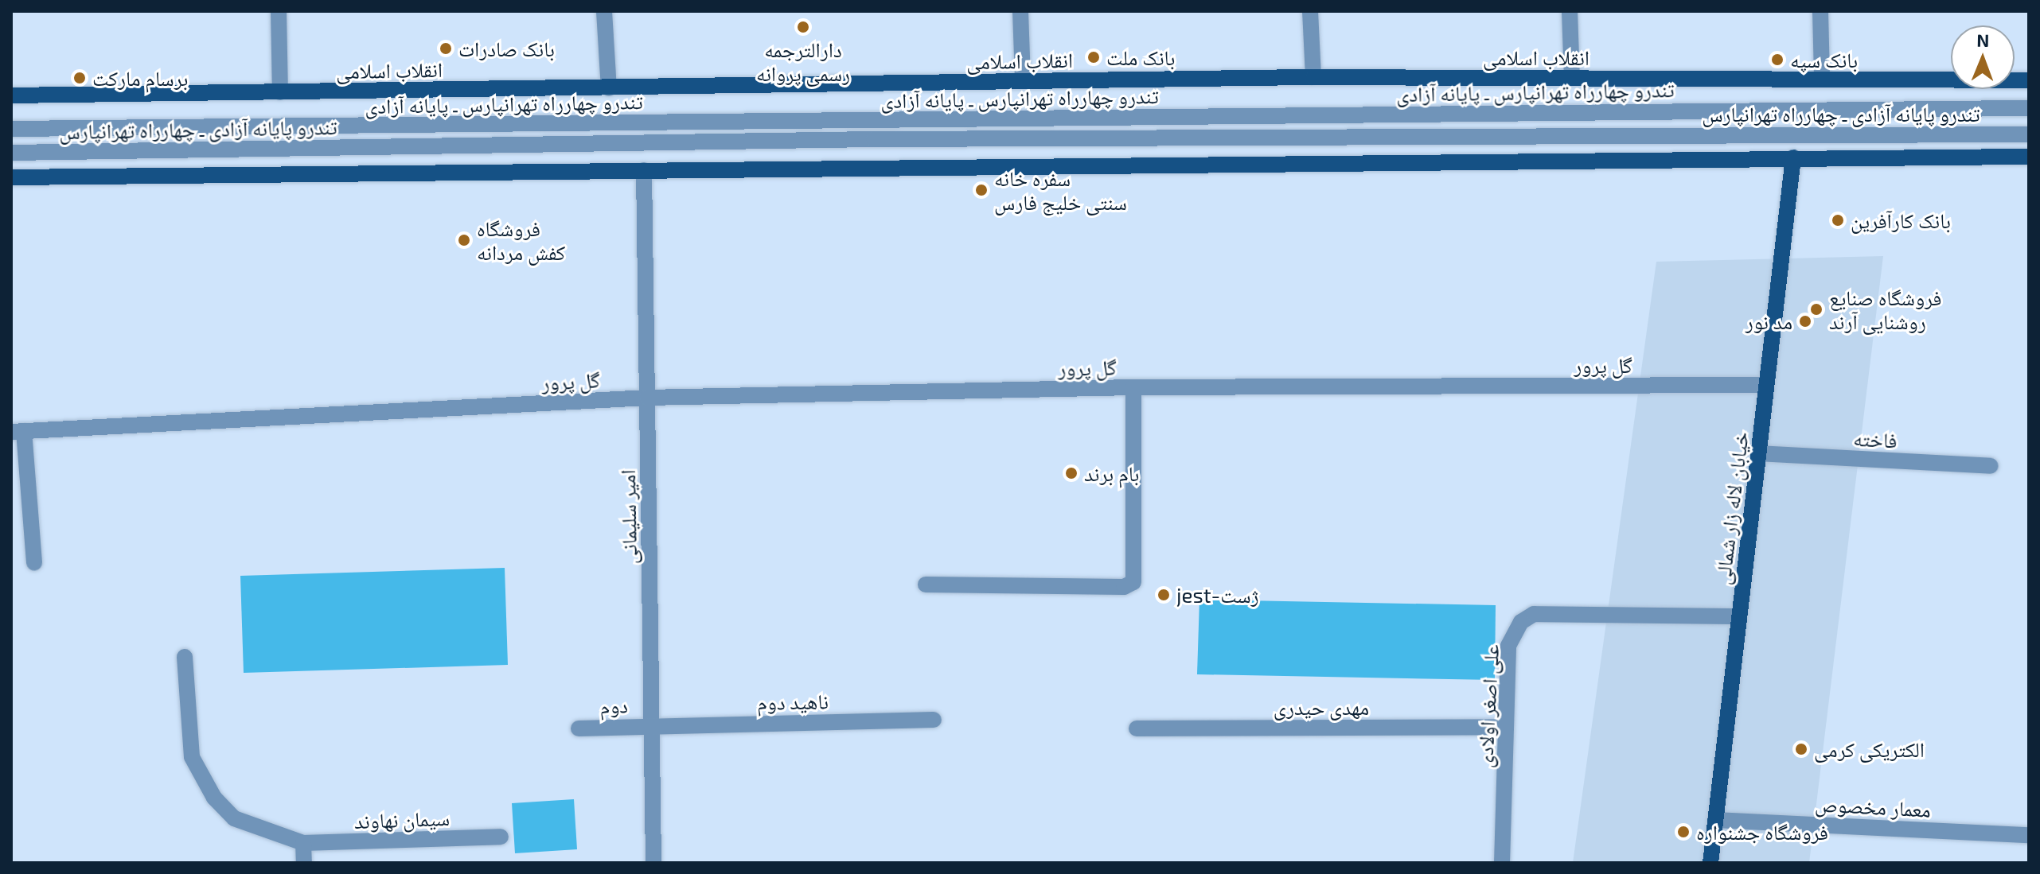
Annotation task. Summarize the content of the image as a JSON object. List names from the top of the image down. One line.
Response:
{"streets":{"main road":["انقلاب اسلامی","خیابان لاله زار شمالی"],"street":["تندرو چهارراه تهرانپارس ـ پایانه آزادی","تندرو پایانه آزادی ـ چهارراه تهرانپارس","گل پرور","فاخته","امیر سلیمانی","ناهید دوم","دوم","علی اصغر اولادی","مهدی حیدری","معمار مخصوص","سیمان نهاوند"]},"crossings":[["گل پرور","خیابان لاله زار شمالی"],["گل پرور","امیر سلیمانی"],["فاخته","خیابان لاله زار شمالی"],["خیابان لاله زار شمالی","علی اصغر اولادی"],["خیابان لاله زار شمالی","معمار مخصوص"],["امیر سلیمانی","ناهید دوم"],["امیر سلیمانی","دوم"],["ناهید دوم","دوم"],["علی اصغر اولادی","مهدی حیدری"]],"places":["دارالترجمه رسمی پروانه","بانک صادرات","بانک ملت","بانک سپه","برسام مارکت","سفره خانه سنتی خلیج فارس","بانک کارآفرین","فروشگاه کفش مردانه","فروشگاه صنایع روشنایی آرند","مد نور","بام برند","jest-ژست","الکتریکی کرمی","فروشگاه جشنواره"],"north":"top"}
